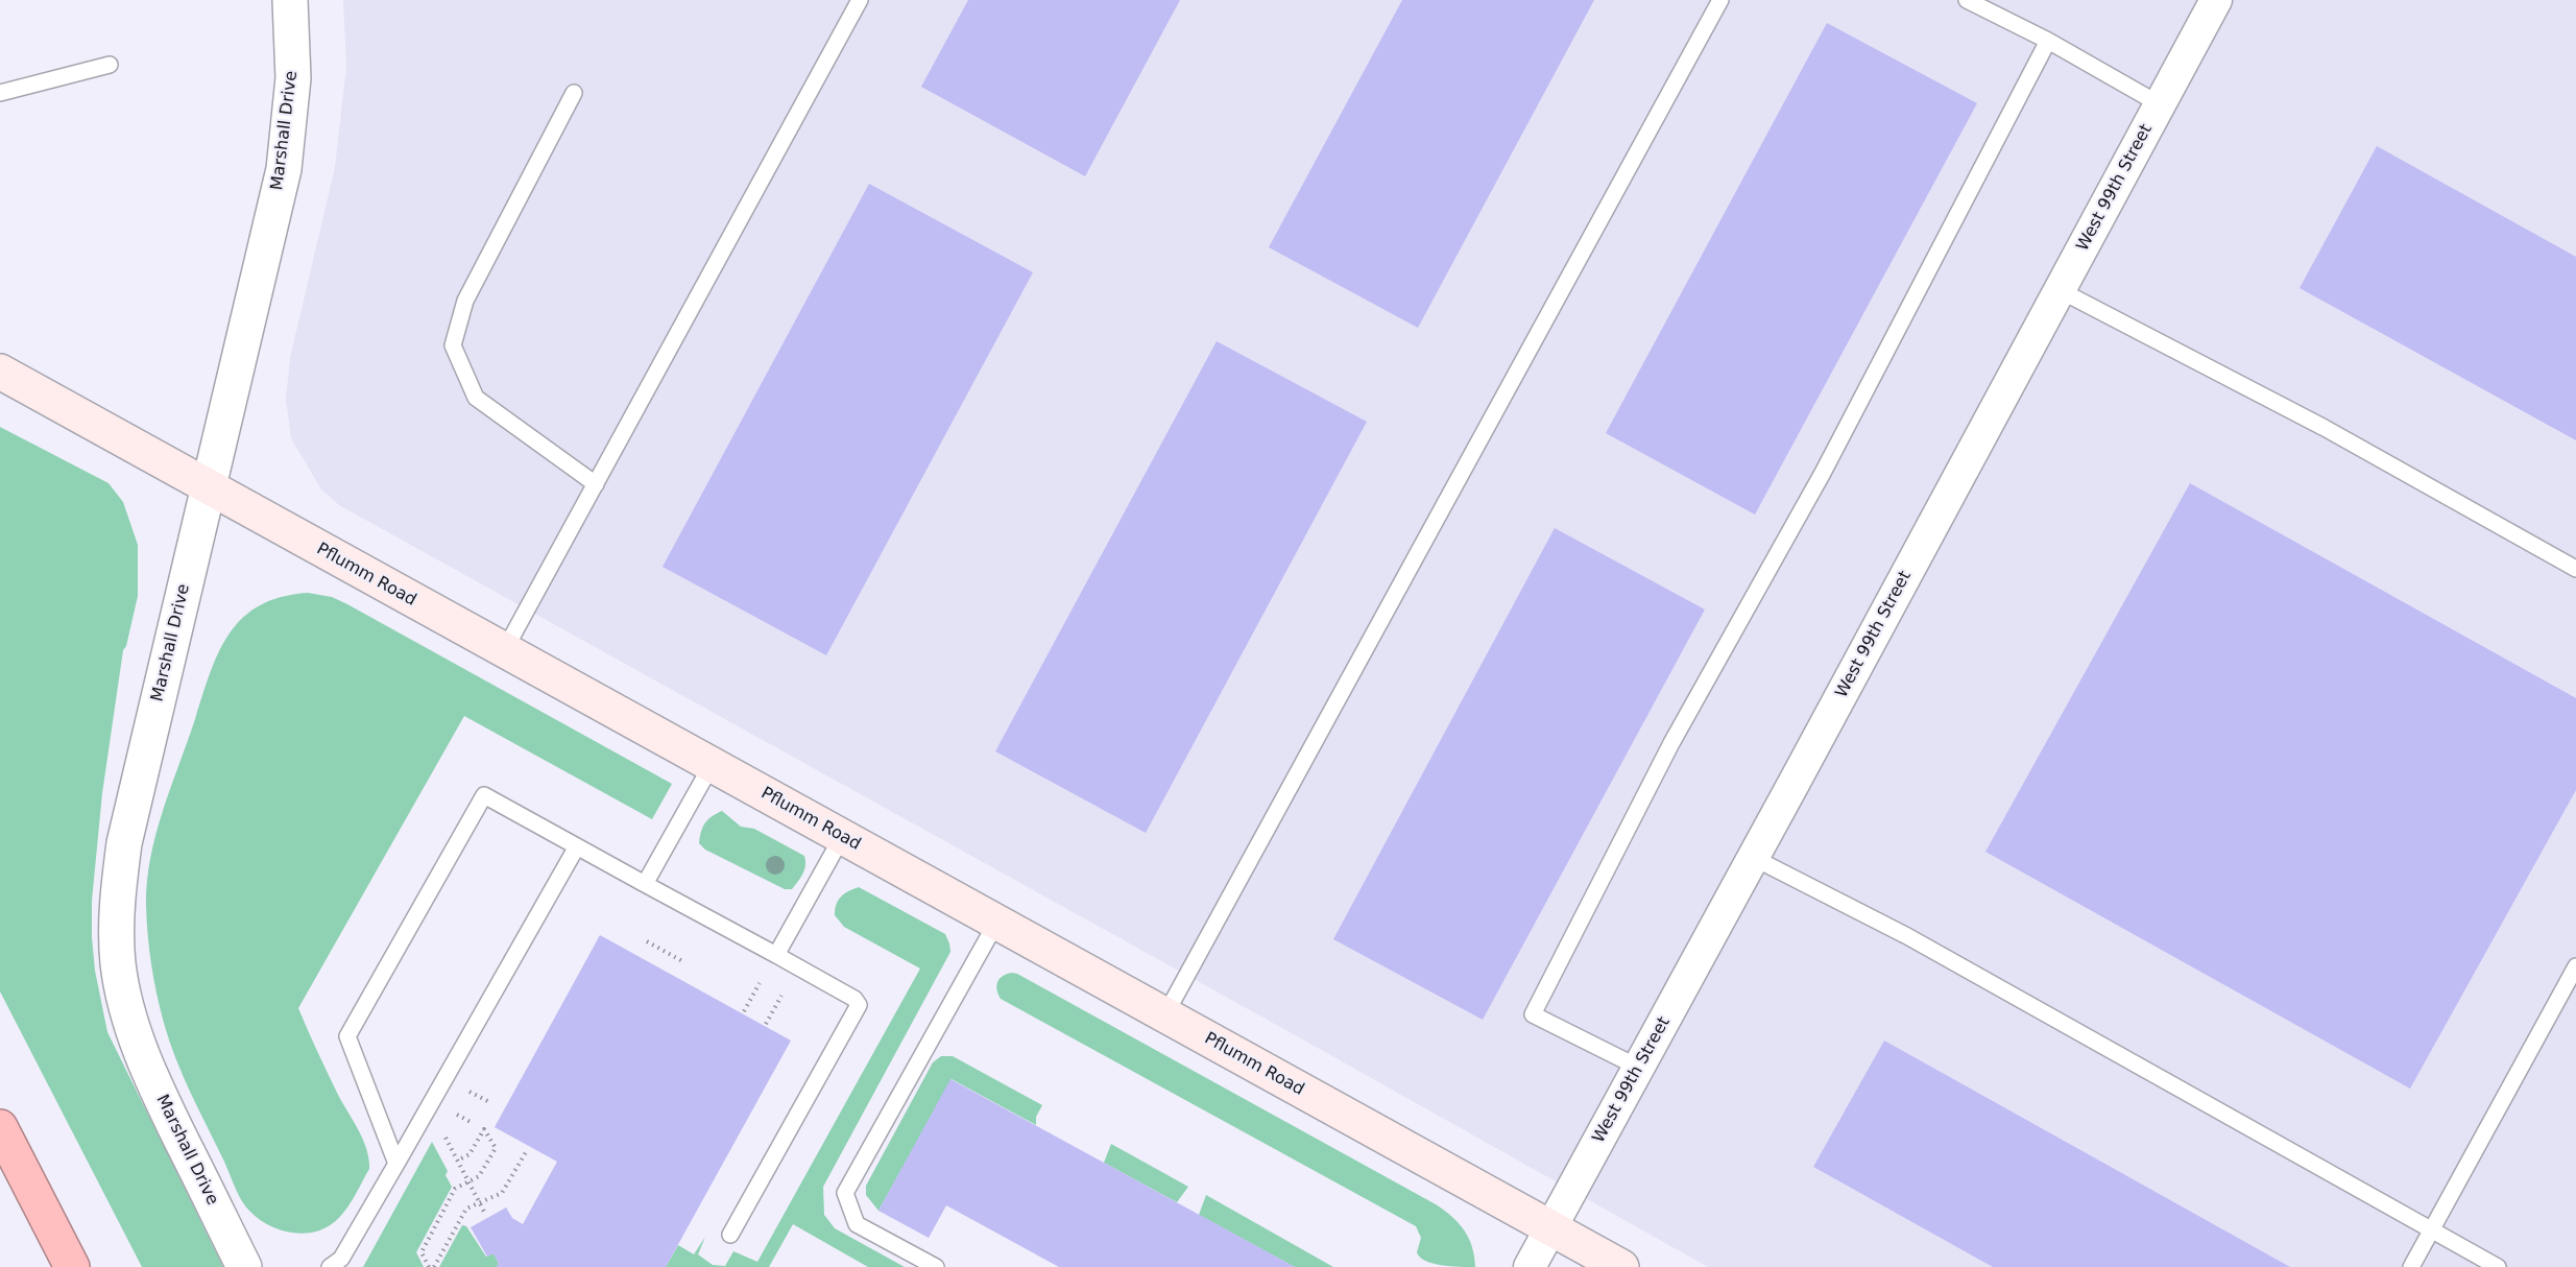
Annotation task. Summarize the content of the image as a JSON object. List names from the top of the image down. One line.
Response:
{"streets":{"main road":["Pflumm Road"],"street":["Marshall Drive","West 99th Street"]},"crossings":[["Marshall Drive","Pflumm Road"],["West 99th Street","Pflumm Road"]]}
